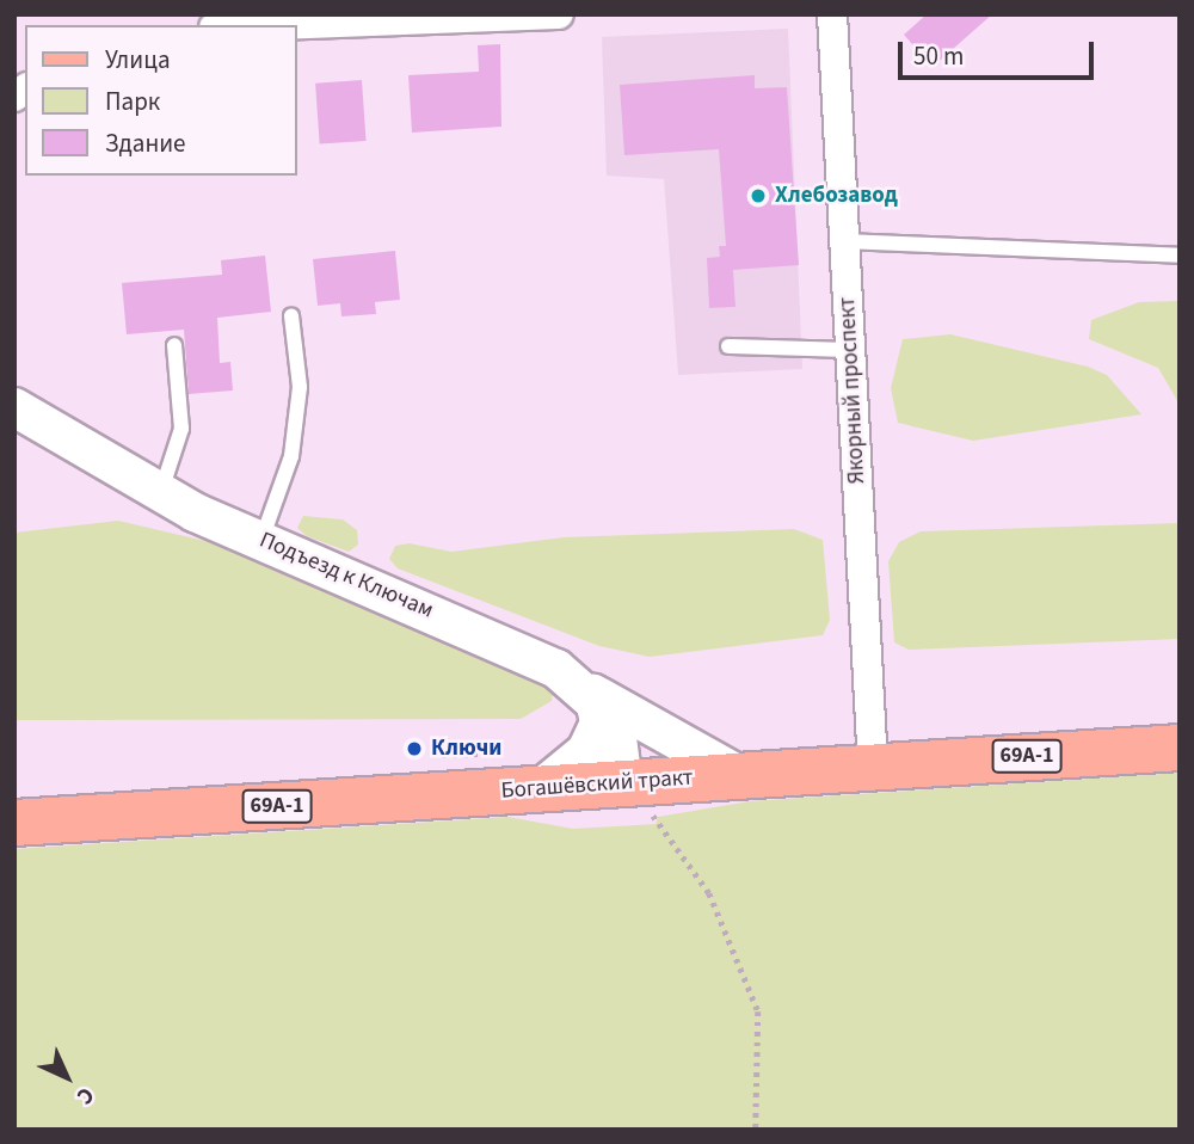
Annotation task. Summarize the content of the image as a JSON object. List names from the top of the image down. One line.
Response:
{"streets":{"main road":["69А-1","Богашёвский тракт"],"street":["Якорный проспект","Подъезд к Ключам"]},"crossings":[["Якорный проспект","Богашёвский тракт"],["Подъезд к Ключам","Богашёвский тракт"]],"places":["Хлебозавод","Ключи"],"legend":["Улица","Парк","Здание"],"scale_bar":"50 m","north":"bottom right"}
